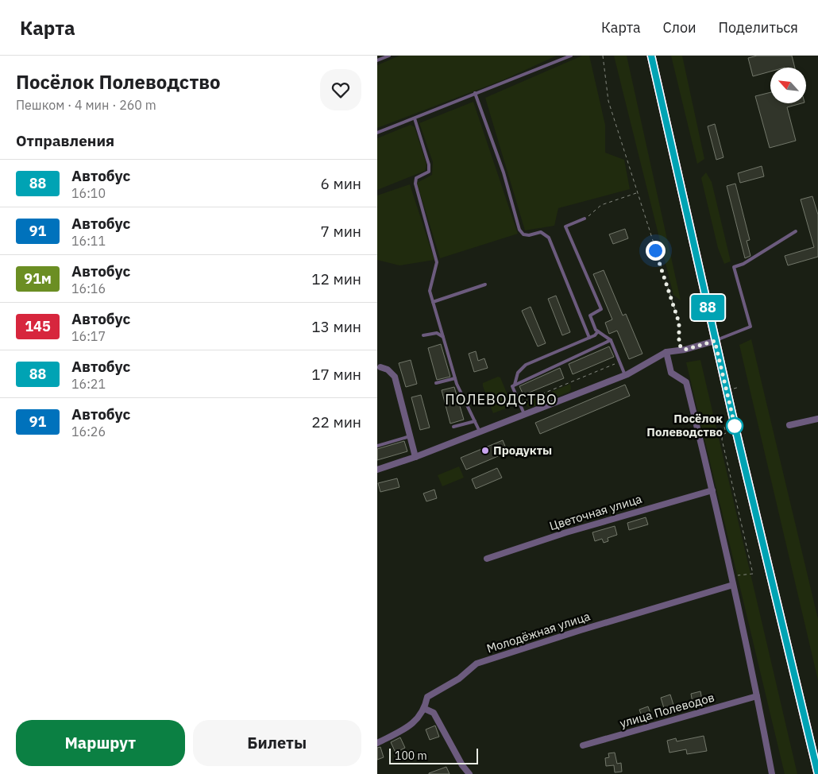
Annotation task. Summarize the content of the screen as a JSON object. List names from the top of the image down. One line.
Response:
{"streets":{"street":["Цветочная улица","Молодёжная улица","улица Полеводов"]},"districts":["ПОЛЕВОДСТВО"],"places":["Посёлок Полеводство","Продукты"],"lines":["bus line 88"],"scale_bar":"100 m","north":"top left","page":{"header":"Карта","nav":["Карта","Слои","Поделиться"],"heading":[["Посёлок Полеводство","Пешком · 4 мин · 260 m"],"Отправления"],"on_map":"88","list":[{"mark":"88","name":"Автобус","note":"16:10","value":"6 мин"},{"mark":"91","name":"Автобус","note":"16:11","value":"7 мин"},{"mark":"91м","name":"Автобус","note":"16:16","value":"12 мин"},{"mark":"145","name":"Автобус","note":"16:17","value":"13 мин"},{"mark":"88","name":"Автобус","note":"16:21","value":"17 мин"},{"mark":"91","name":"Автобус","note":"16:26","value":"22 мин"}],"buttons":["Маршрут","Билеты"],"scale":"100 m"}}
